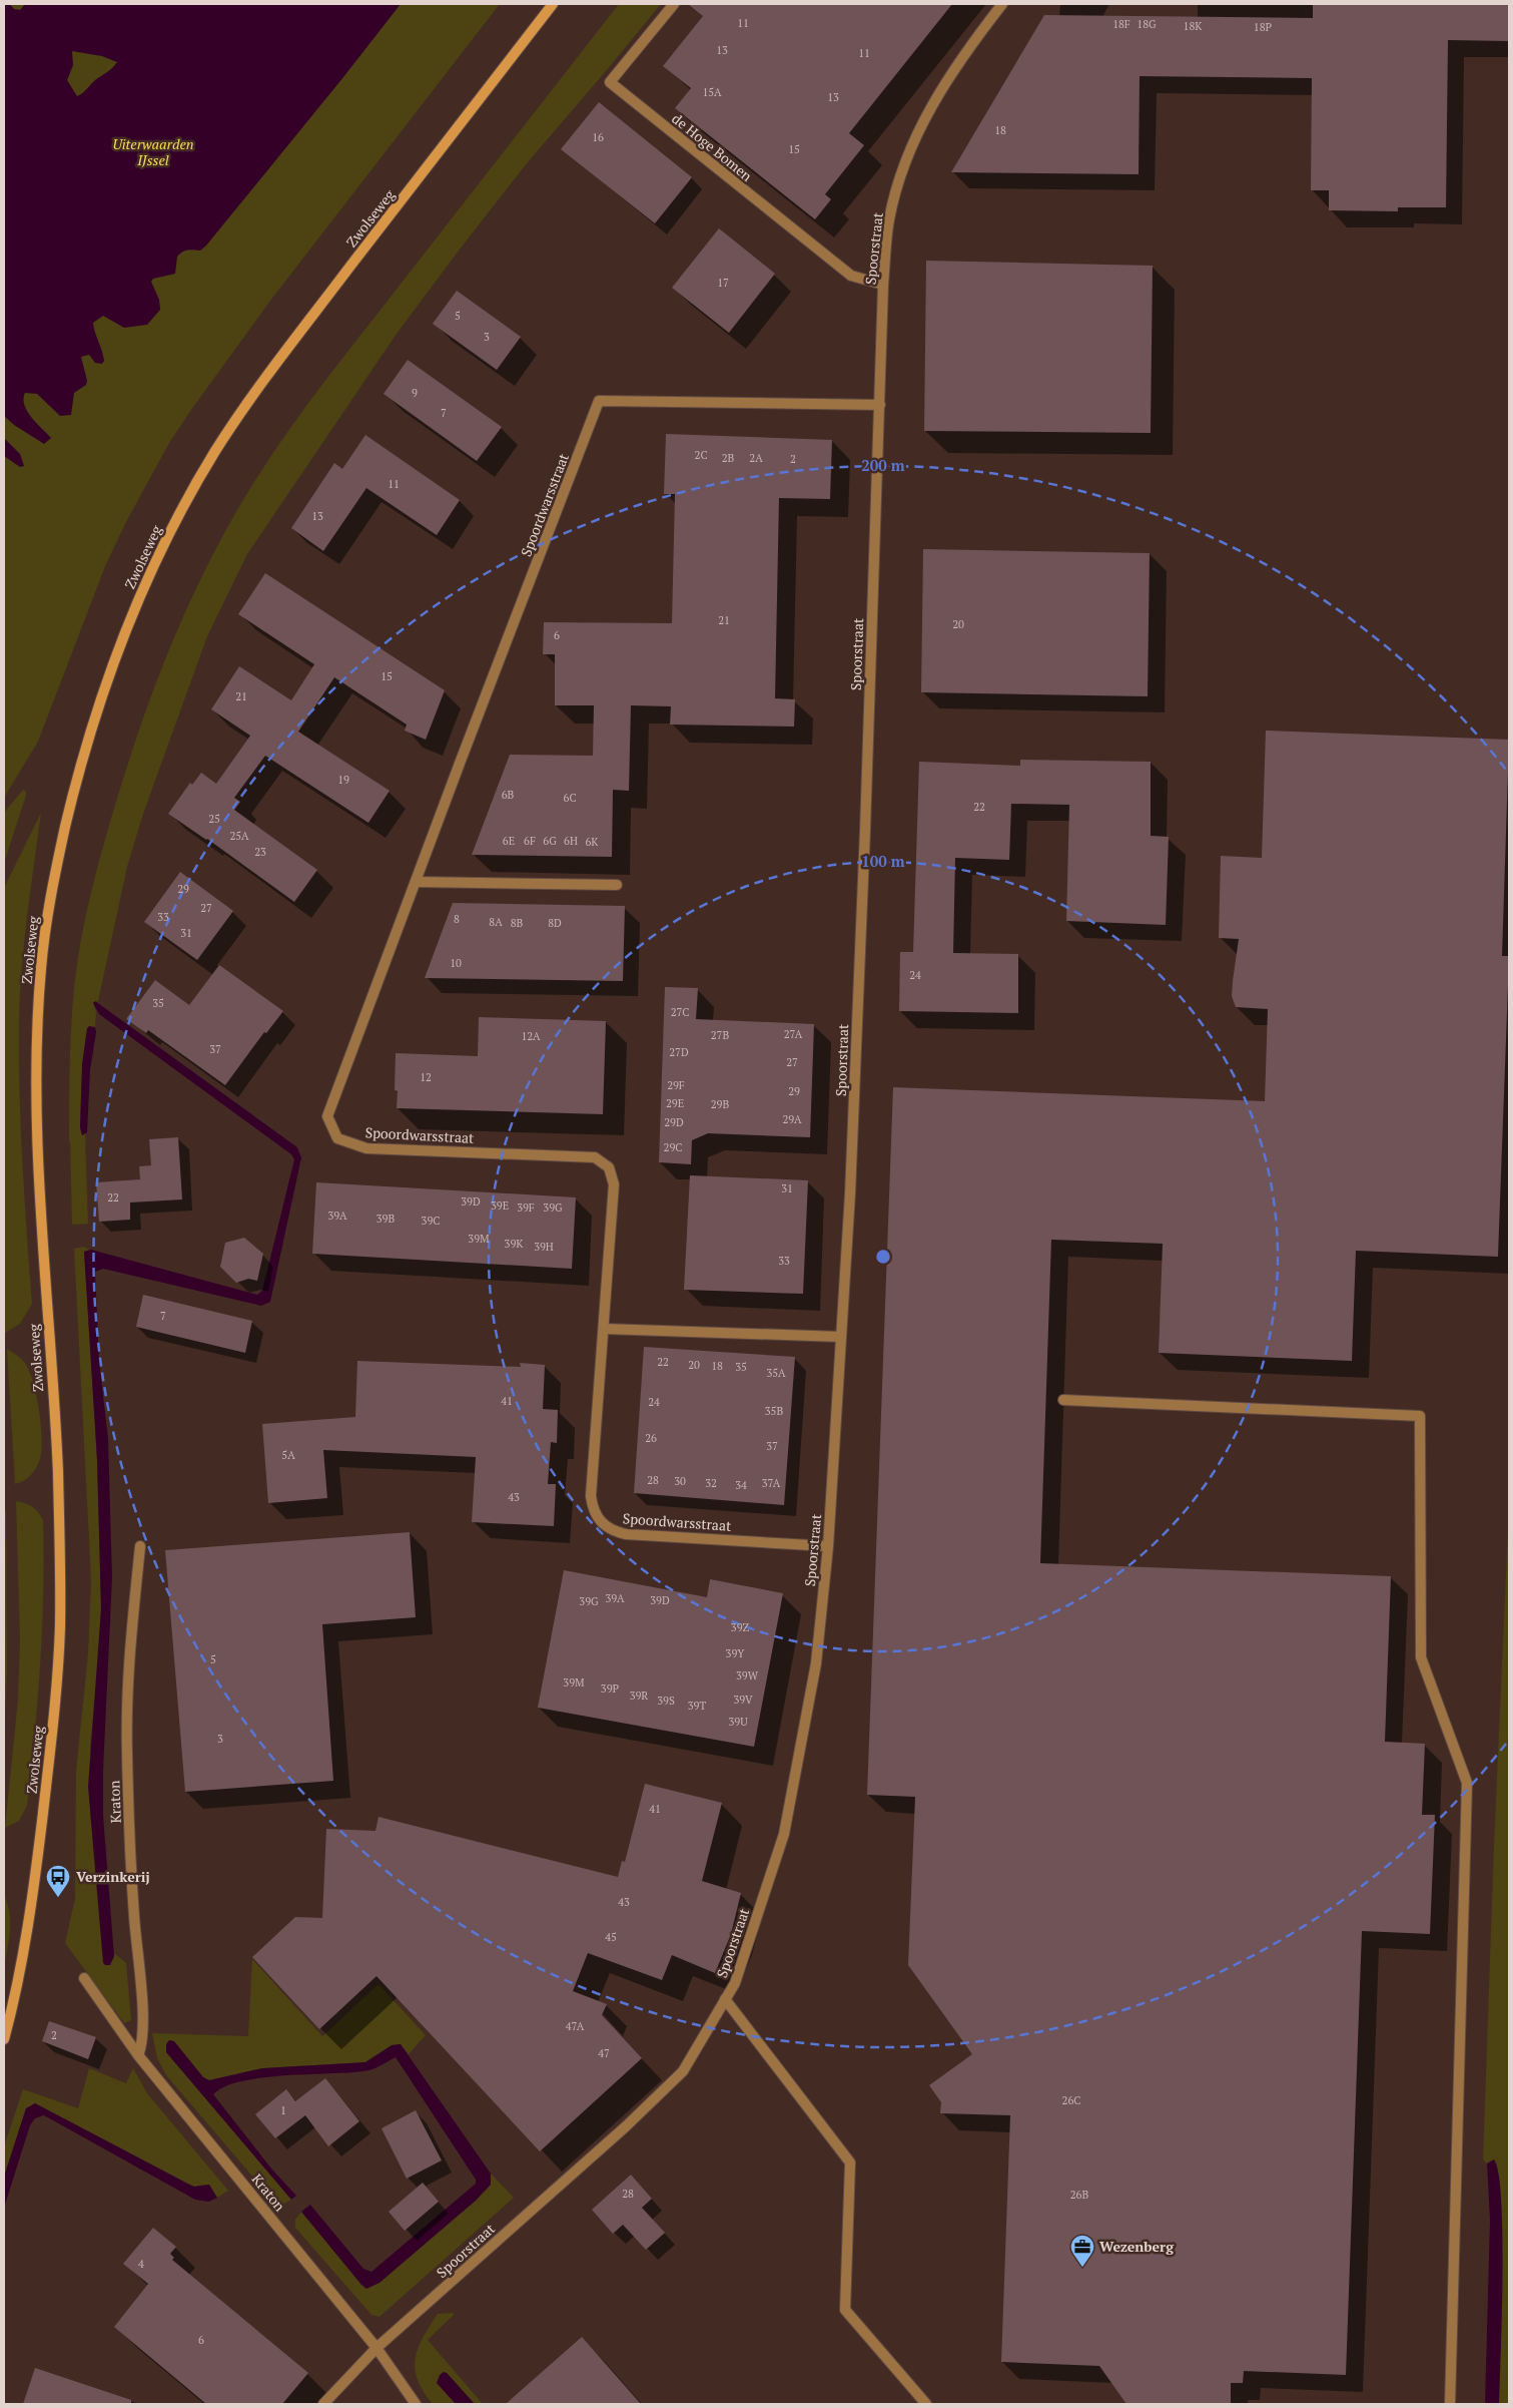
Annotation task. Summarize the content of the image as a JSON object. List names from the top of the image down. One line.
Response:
{"streets":{"main road":["Zwolseweg"],"street":["de Hoge Bomen","Spoorstraat","Spoordwarsstraat","Kraton"]},"crossings":[["de Hoge Bomen","Spoorstraat"],["Spoorstraat","Spoordwarsstraat"],["Spoorstraat","Kraton"]],"parks":["Uiterwaarden IJssel"],"places":{"bus stop":["Verzinkerij"],"office":["Wezenberg"]},"house_numbers":["11","18F","18G","18K","18P","13","11","15A","13","18","16","15","17","5","3","9","7","2C","2B","2A","2","11","13","21","20","6","15","21","19","6B","6C","22","25","25A","6E","6F","6G","6H","6K","23","29","27","33","8","8A","8B","8D","31","10","24","35","27C","27A","27B","12A","37","27D","27","12","29F","29","29E","29B","29A","29D","29C","31","22","39D","39E","39F","39G","39A","39B","39C","39M","39K","39H","33","7","22","20","18","35","35A","41","24","35B","26","37","5A","28","30","32","37A","34","43","39A","39D","39G","39Z","39Y","5","39W","39M","39P","39R","39V","39S","39T","39U","3","41","43","45","47A","2","47","26C","1","28","26B","4","6"],"rings":["200 m","100 m"]}
